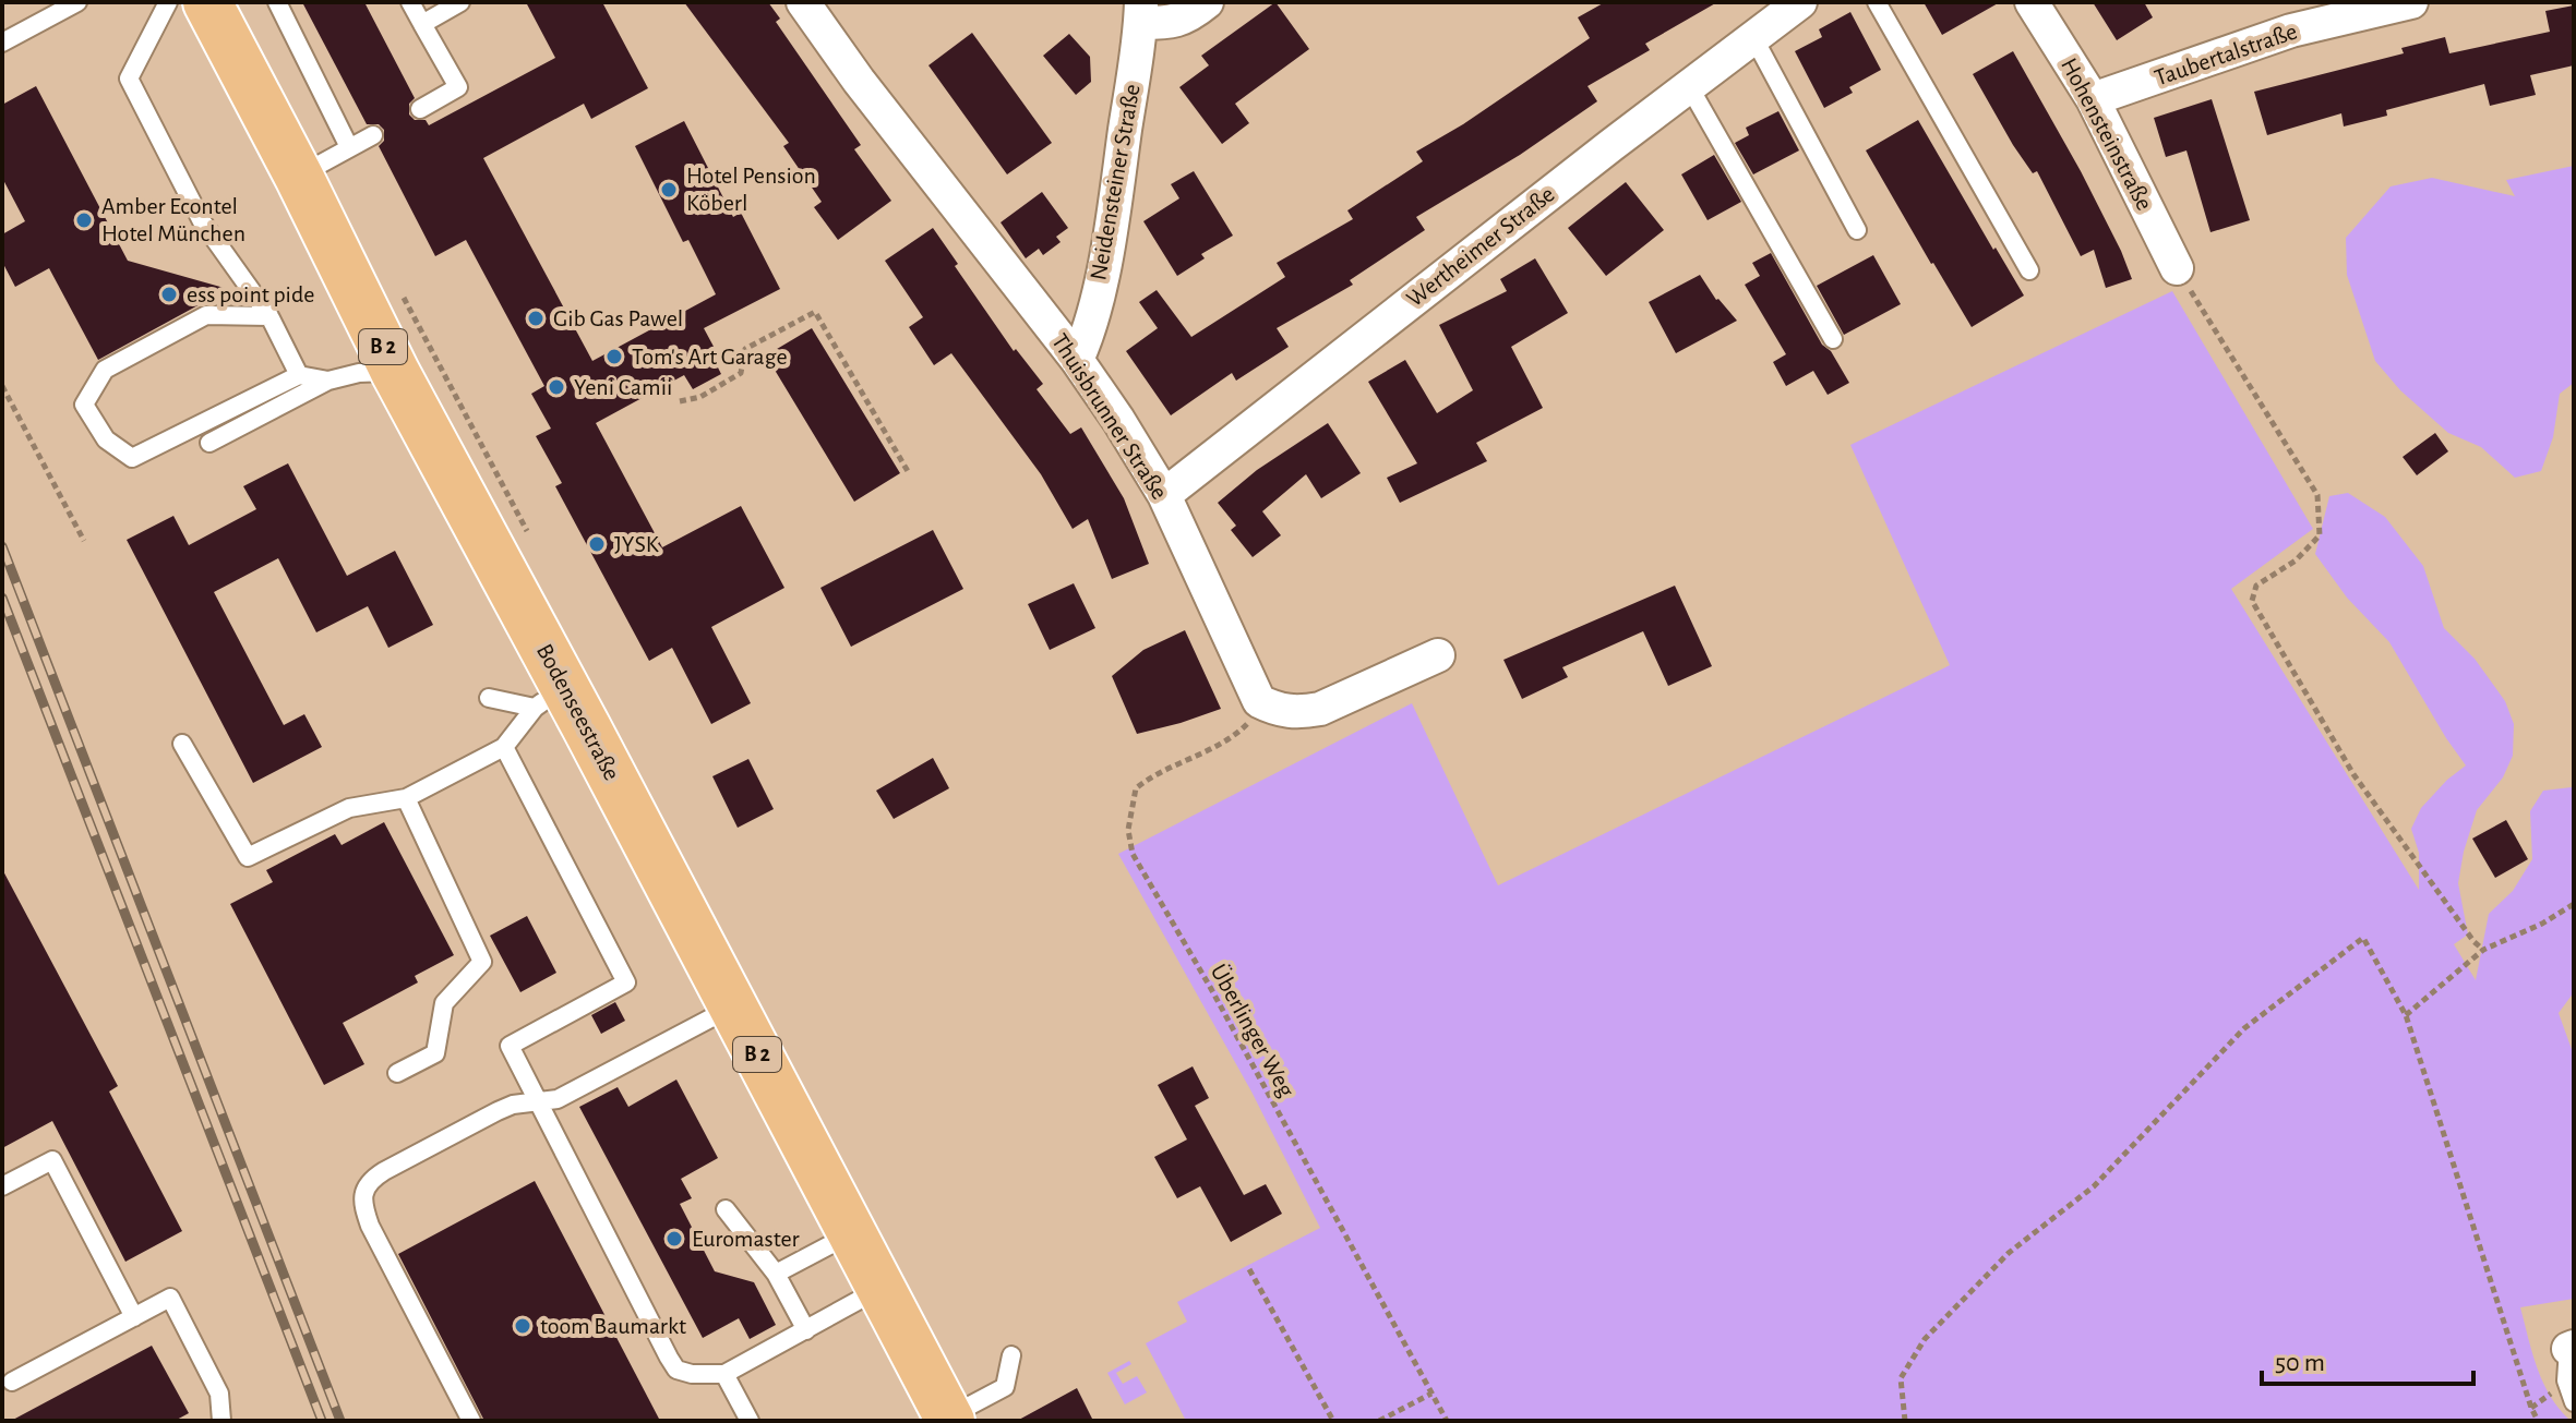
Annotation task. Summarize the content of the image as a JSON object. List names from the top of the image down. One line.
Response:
{"streets":{"main road":["B 2","Bodenseestraße"],"street":["Taubertalstraße","Hohensteinstraße","Neidensteiner Straße","Wertheimer Straße","Thuisbrunner Straße"],"path":["Überlinger Weg"]},"crossings":[["Taubertalstraße","Hohensteinstraße"],["Neidensteiner Straße","Thuisbrunner Straße"],["Wertheimer Straße","Thuisbrunner Straße"],["Thuisbrunner Straße","Überlinger Weg"]],"places":["Hotel Pension Köberl","Amber Econtel Hotel München","ess point pide","Gib Gas Pawel","Tom's Art Garage","Yeni Camii","JYSK","Euromaster","toom Baumarkt"],"scale_bar":"50 m"}
